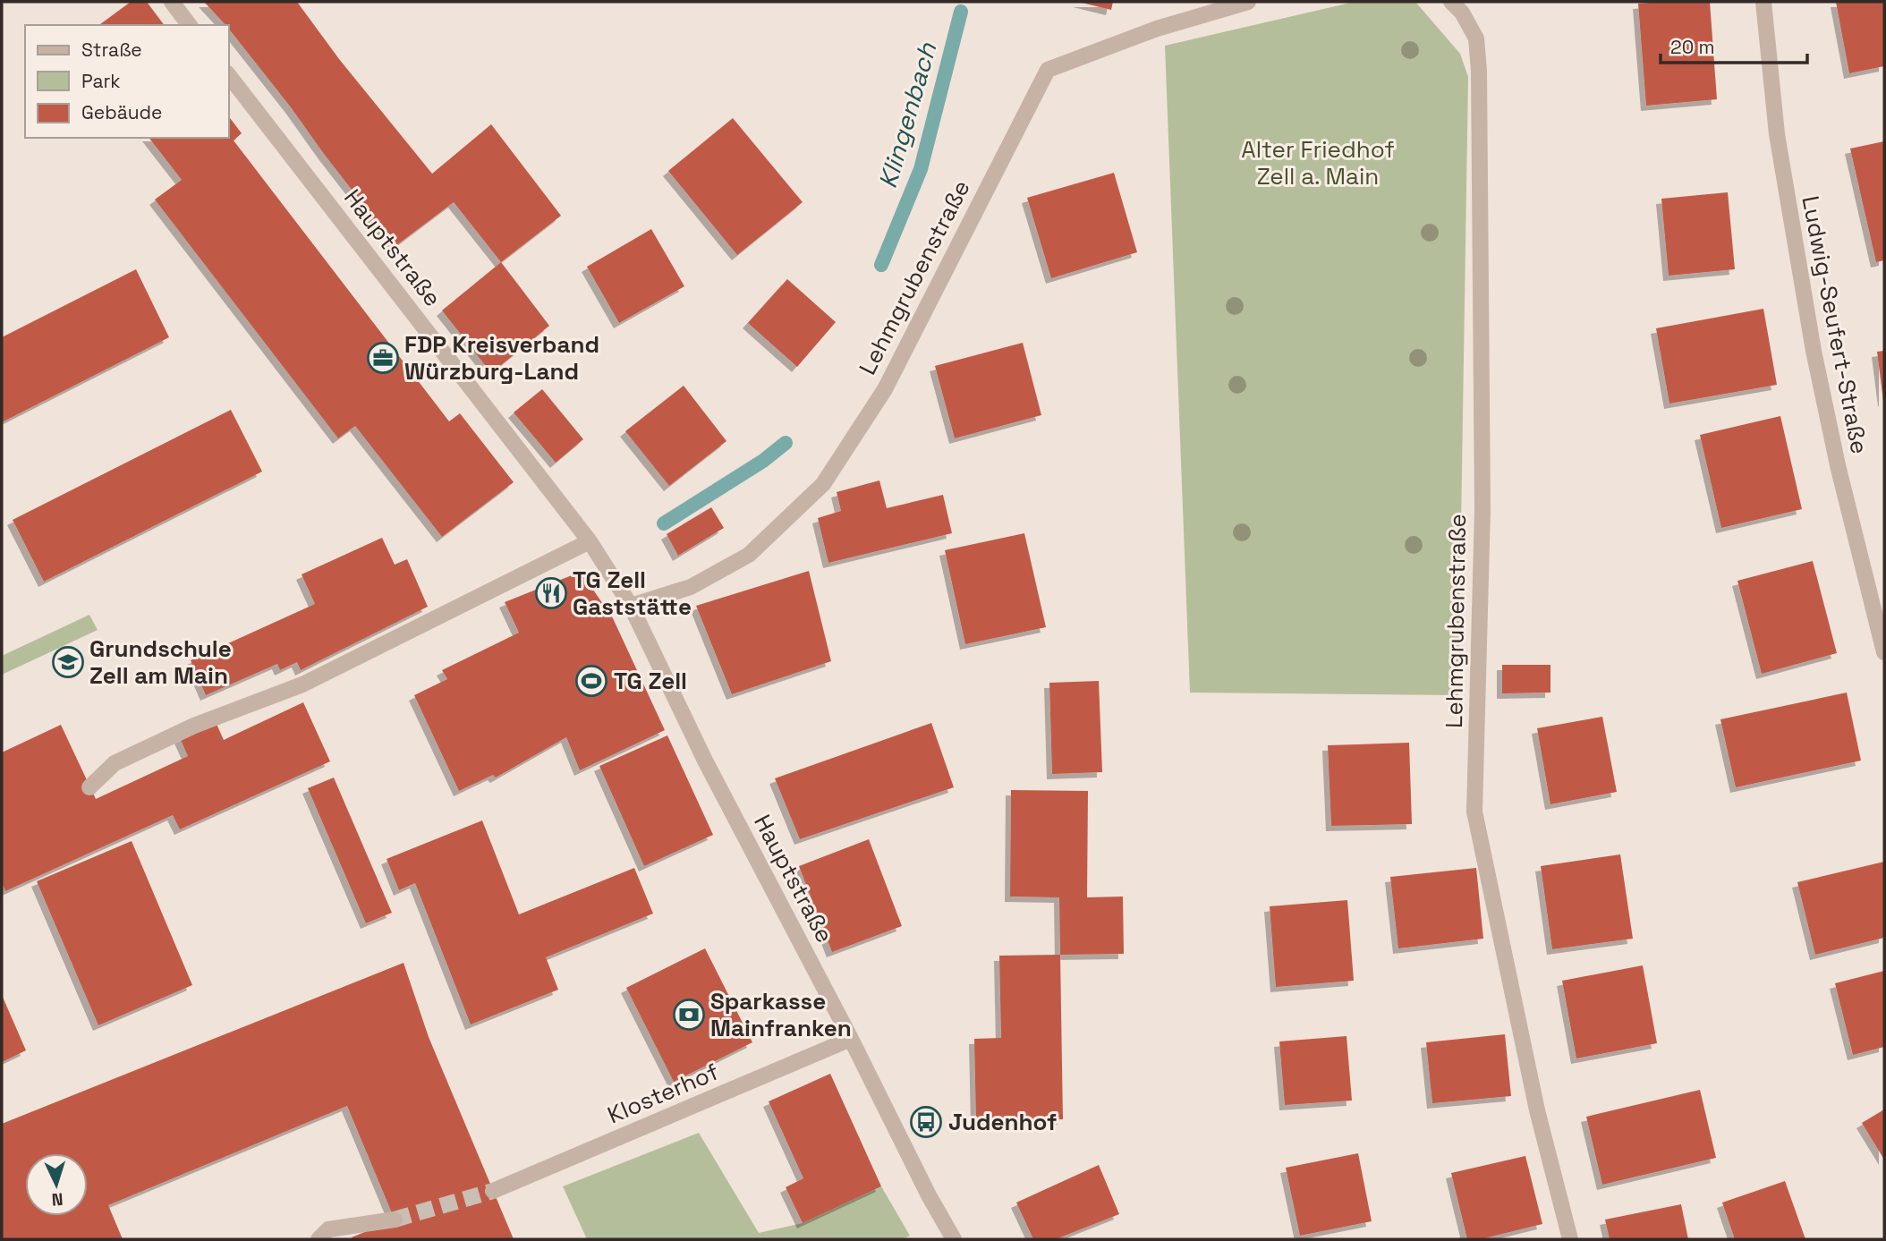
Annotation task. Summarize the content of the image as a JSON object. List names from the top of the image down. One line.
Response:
{"streets":{"street":["Hauptstraße","Lehmgrubenstraße","Ludwig-Seufert-Straße","Klosterhof"]},"crossings":[["Hauptstraße","Lehmgrubenstraße"],["Hauptstraße","Klosterhof"]],"water":["Klingenbach"],"parks":["Alter Friedhof Zell a. Main"],"places":{"office":["FDP Kreisverband Würzburg-Land"],"restaurant":["TG Zell Gaststätte"],"school or university":["Grundschule Zell am Main"],"sports":["TG Zell"],"bank":["Sparkasse Mainfranken"],"bus stop":["Judenhof"]},"legend":["Straße","Park","Gebäude"],"scale_bar":"20 m","north":"bottom"}
